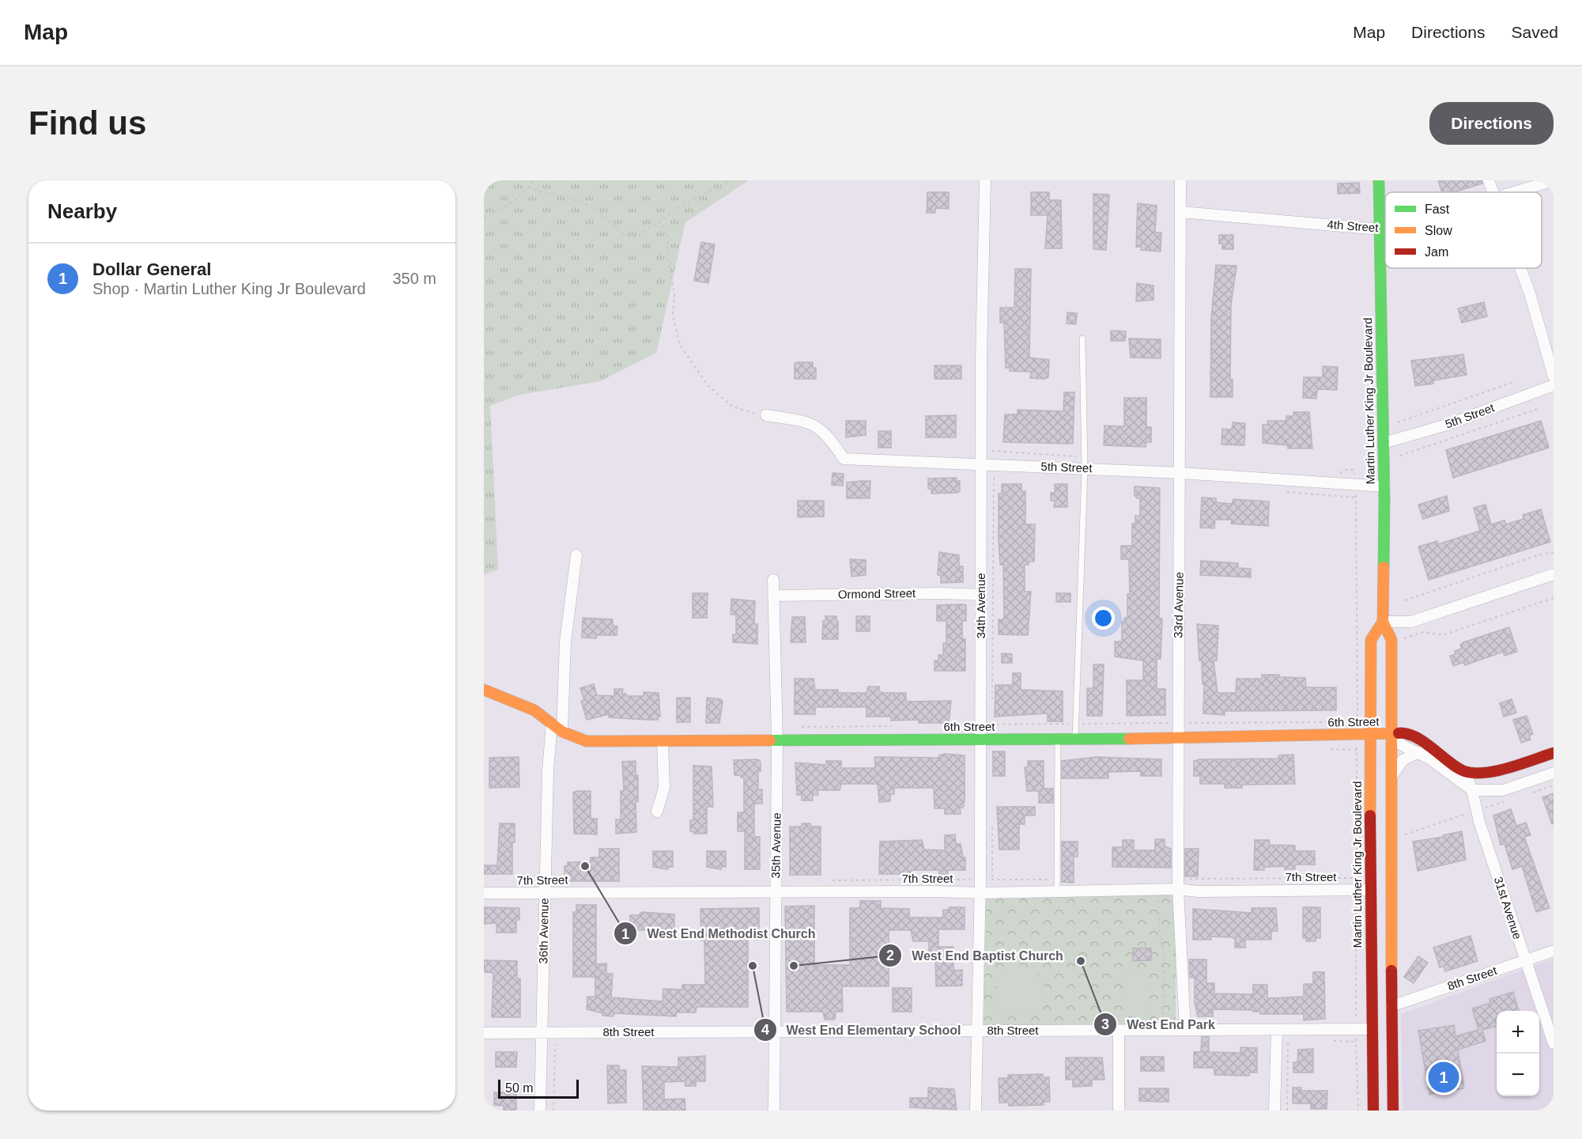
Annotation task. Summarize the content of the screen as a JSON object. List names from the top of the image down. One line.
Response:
{"streets":{"main road":["Martin Luther King Jr Boulevard","6th Street"],"street":["4th Street","5th Street","Ormond Street","33rd Avenue","34th Avenue","35th Avenue","7th Street","31st Avenue","36th Avenue","8th Street"]},"crossings":[["4th Street","Martin Luther King Jr Boulevard"],["4th Street","33rd Avenue"],["Martin Luther King Jr Boulevard","5th Street"],["Martin Luther King Jr Boulevard","6th Street"],["Martin Luther King Jr Boulevard","7th Street"],["Martin Luther King Jr Boulevard","8th Street"],["5th Street","33rd Avenue"],["5th Street","34th Avenue"],["Ormond Street","34th Avenue"],["Ormond Street","35th Avenue"],["33rd Avenue","6th Street"],["33rd Avenue","7th Street"],["33rd Avenue","8th Street"],["34th Avenue","6th Street"],["34th Avenue","7th Street"],["34th Avenue","8th Street"],["6th Street","35th Avenue"],["6th Street","36th Avenue"],["35th Avenue","7th Street"],["35th Avenue","8th Street"],["7th Street","36th Avenue"],["31st Avenue","8th Street"],["36th Avenue","8th Street"]],"places":["West End Methodist Church","West End Park","West End Elementary School","West End Baptist Church"],"legend":["Fast","Slow","Jam"],"scale_bar":"50 m","page":{"header":"Map","nav":["Map","Directions","Saved"],"buttons":"Directions","title":"Find us","heading":"Nearby","list":[{"mark":"1","name":"Dollar General","note":"Shop · Martin Luther King Jr Boulevard","value":"350 m"}],"map_buttons":["+","−"],"pins":"1","scale":"50 m"}}
